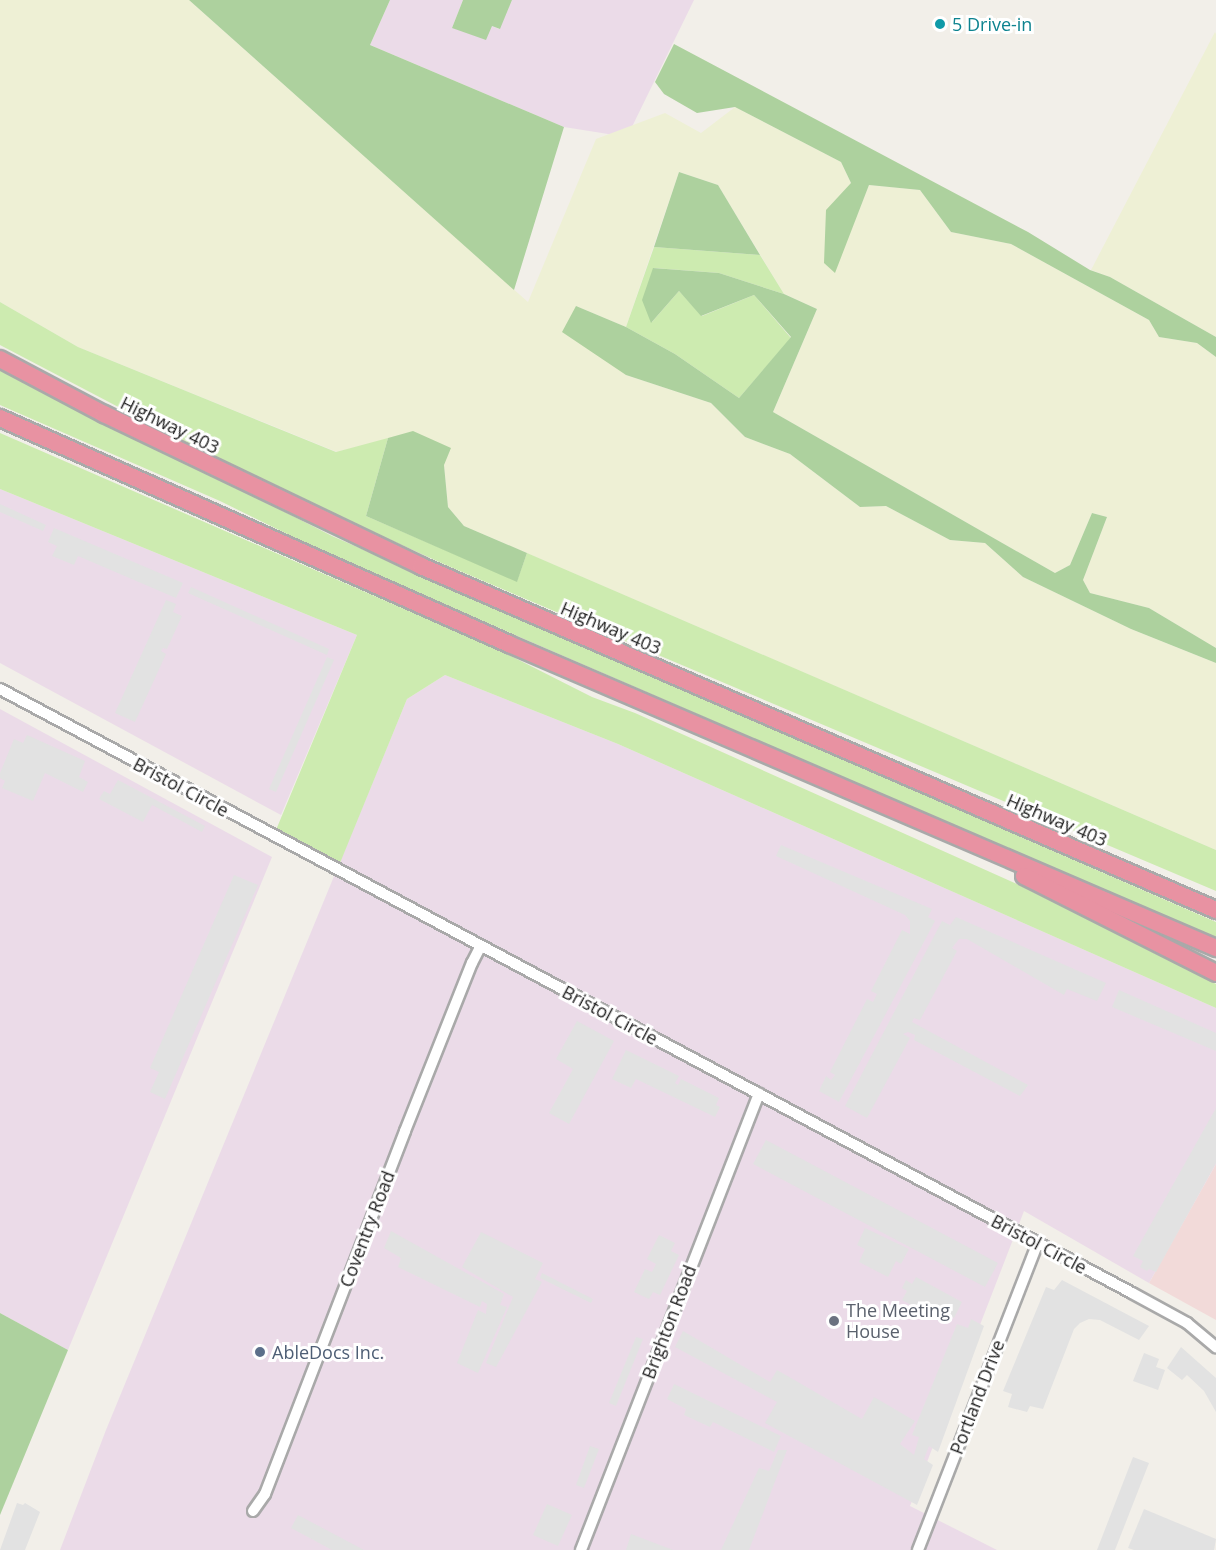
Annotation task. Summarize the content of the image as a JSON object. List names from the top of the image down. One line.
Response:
{"streets":{"highway":["Highway 403"],"street":["Bristol Circle","Coventry Road","Brighton Road","Portland Drive"]},"crossings":[["Bristol Circle","Coventry Road"],["Bristol Circle","Brighton Road"],["Bristol Circle","Portland Drive"]],"places":["5 Drive-in","The Meeting House","AbleDocs Inc."]}
